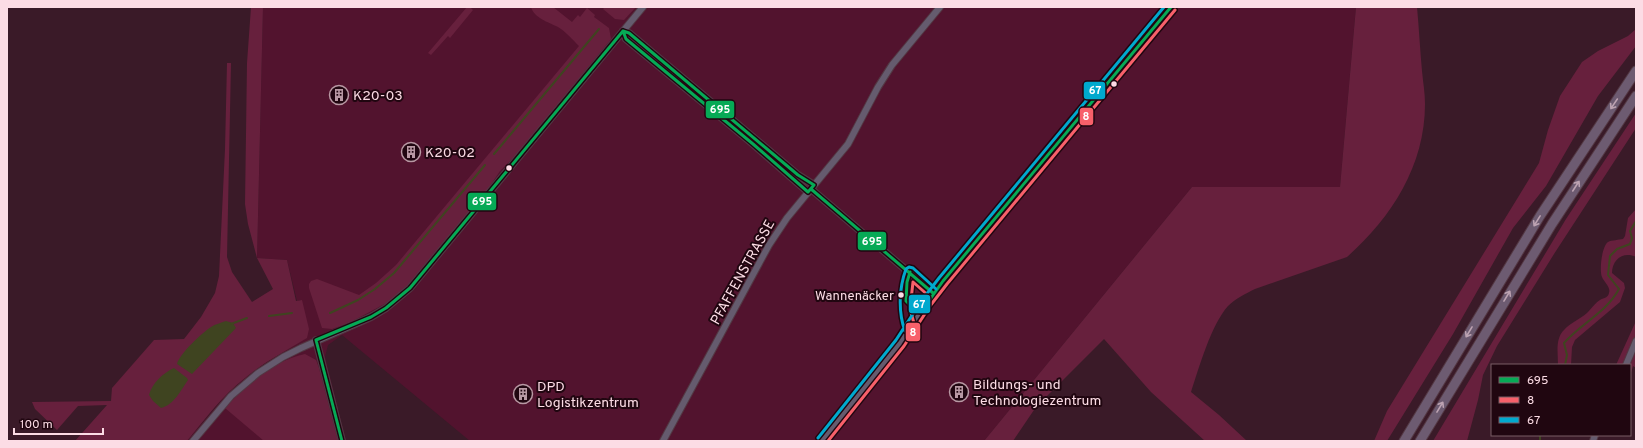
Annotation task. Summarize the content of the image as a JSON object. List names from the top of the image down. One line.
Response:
{"streets":{"street":["PFAFFENSTRASSE"]},"places":{"building":["K20-03","K20-02","Bildungs- und Technologiezentrum","DPD Logistikzentrum"],"other":["Wannenäcker"]},"lines":["transit line 695","transit line 67","transit line 8"],"legend":["695","8","67"],"scale_bar":"100 m"}
